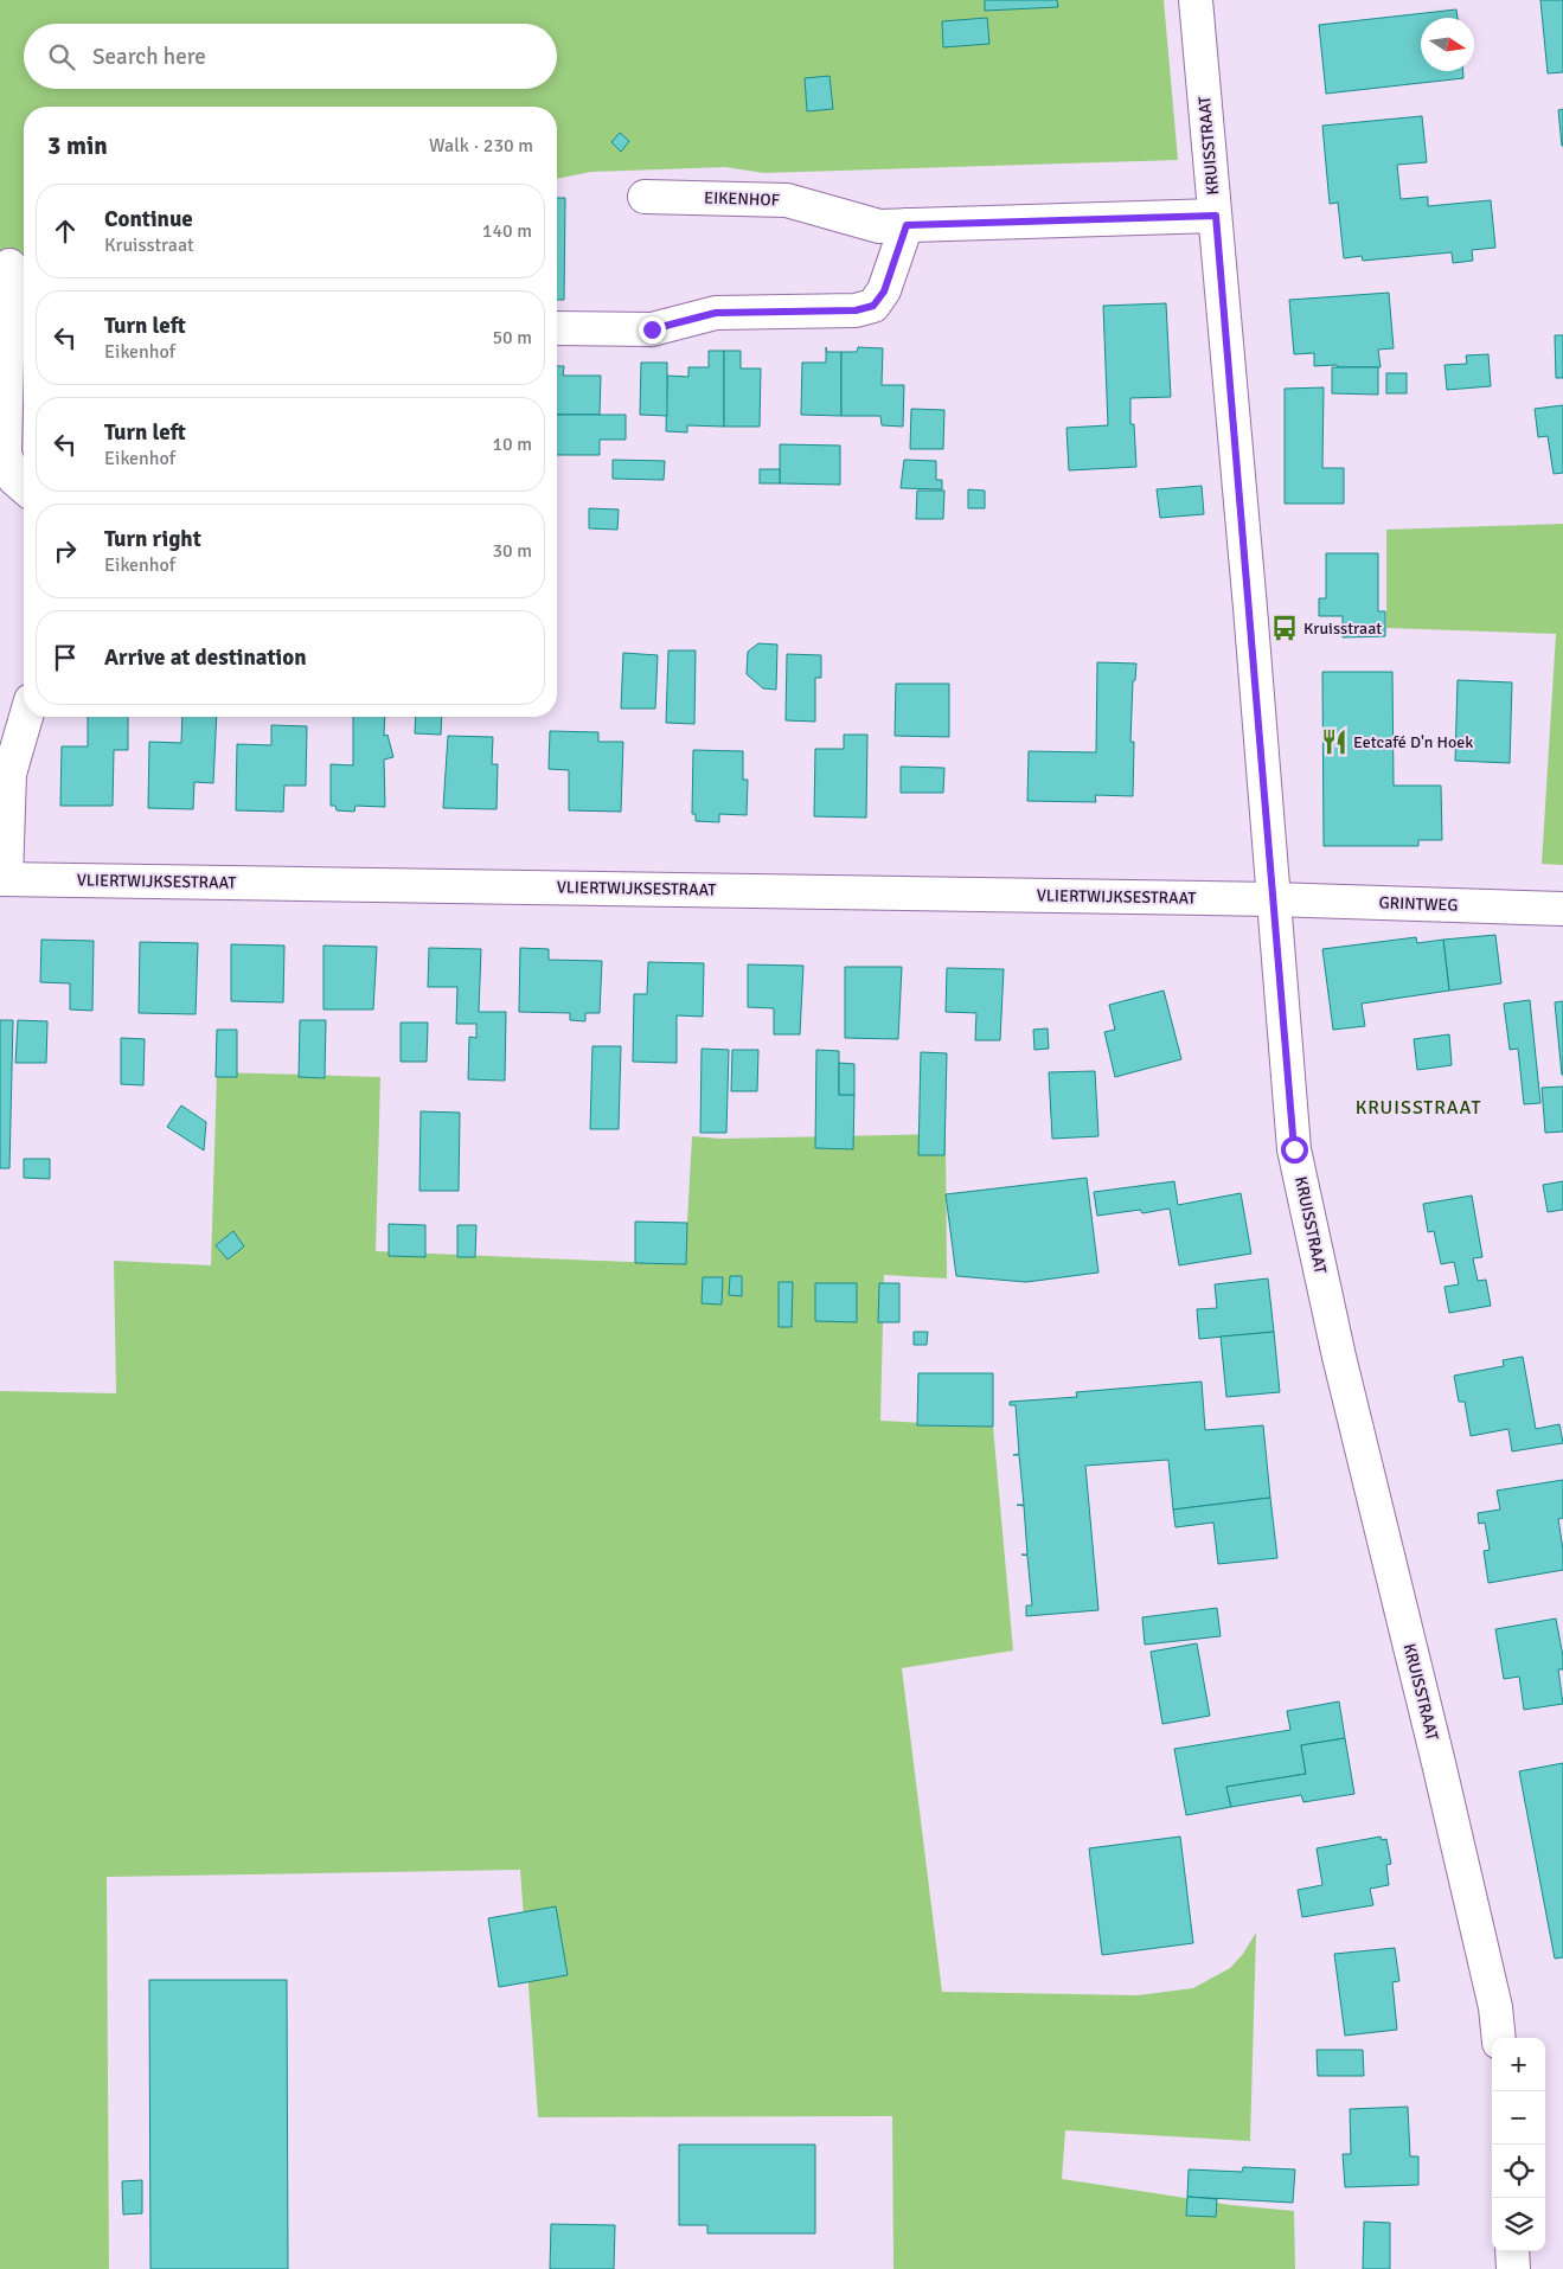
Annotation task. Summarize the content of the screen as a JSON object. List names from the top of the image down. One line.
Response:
{"streets":{"street":["KRUISSTRAAT","EIKENHOF","VLIERTWIJKSESTRAAT","GRINTWEG"]},"crossings":[["KRUISSTRAAT","EIKENHOF"],["KRUISSTRAAT","VLIERTWIJKSESTRAAT"],["KRUISSTRAAT","GRINTWEG"],["VLIERTWIJKSESTRAAT","GRINTWEG"]],"districts":["KRUISSTRAAT"],"places":{"bus stop":["Kruisstraat"],"restaurant":["Eetcafé D'n Hoek"]},"north":"right","page":{"search":"Search here","heading":["3 min","Walk · 230 m"],"list":[["Continue","Kruisstraat","140 m"],["Turn left","Eikenhof","50 m"],["Turn left","Eikenhof","10 m"],["Turn right","Eikenhof","30 m"],"Arrive at destination"],"map_buttons":["+","−"]}}
